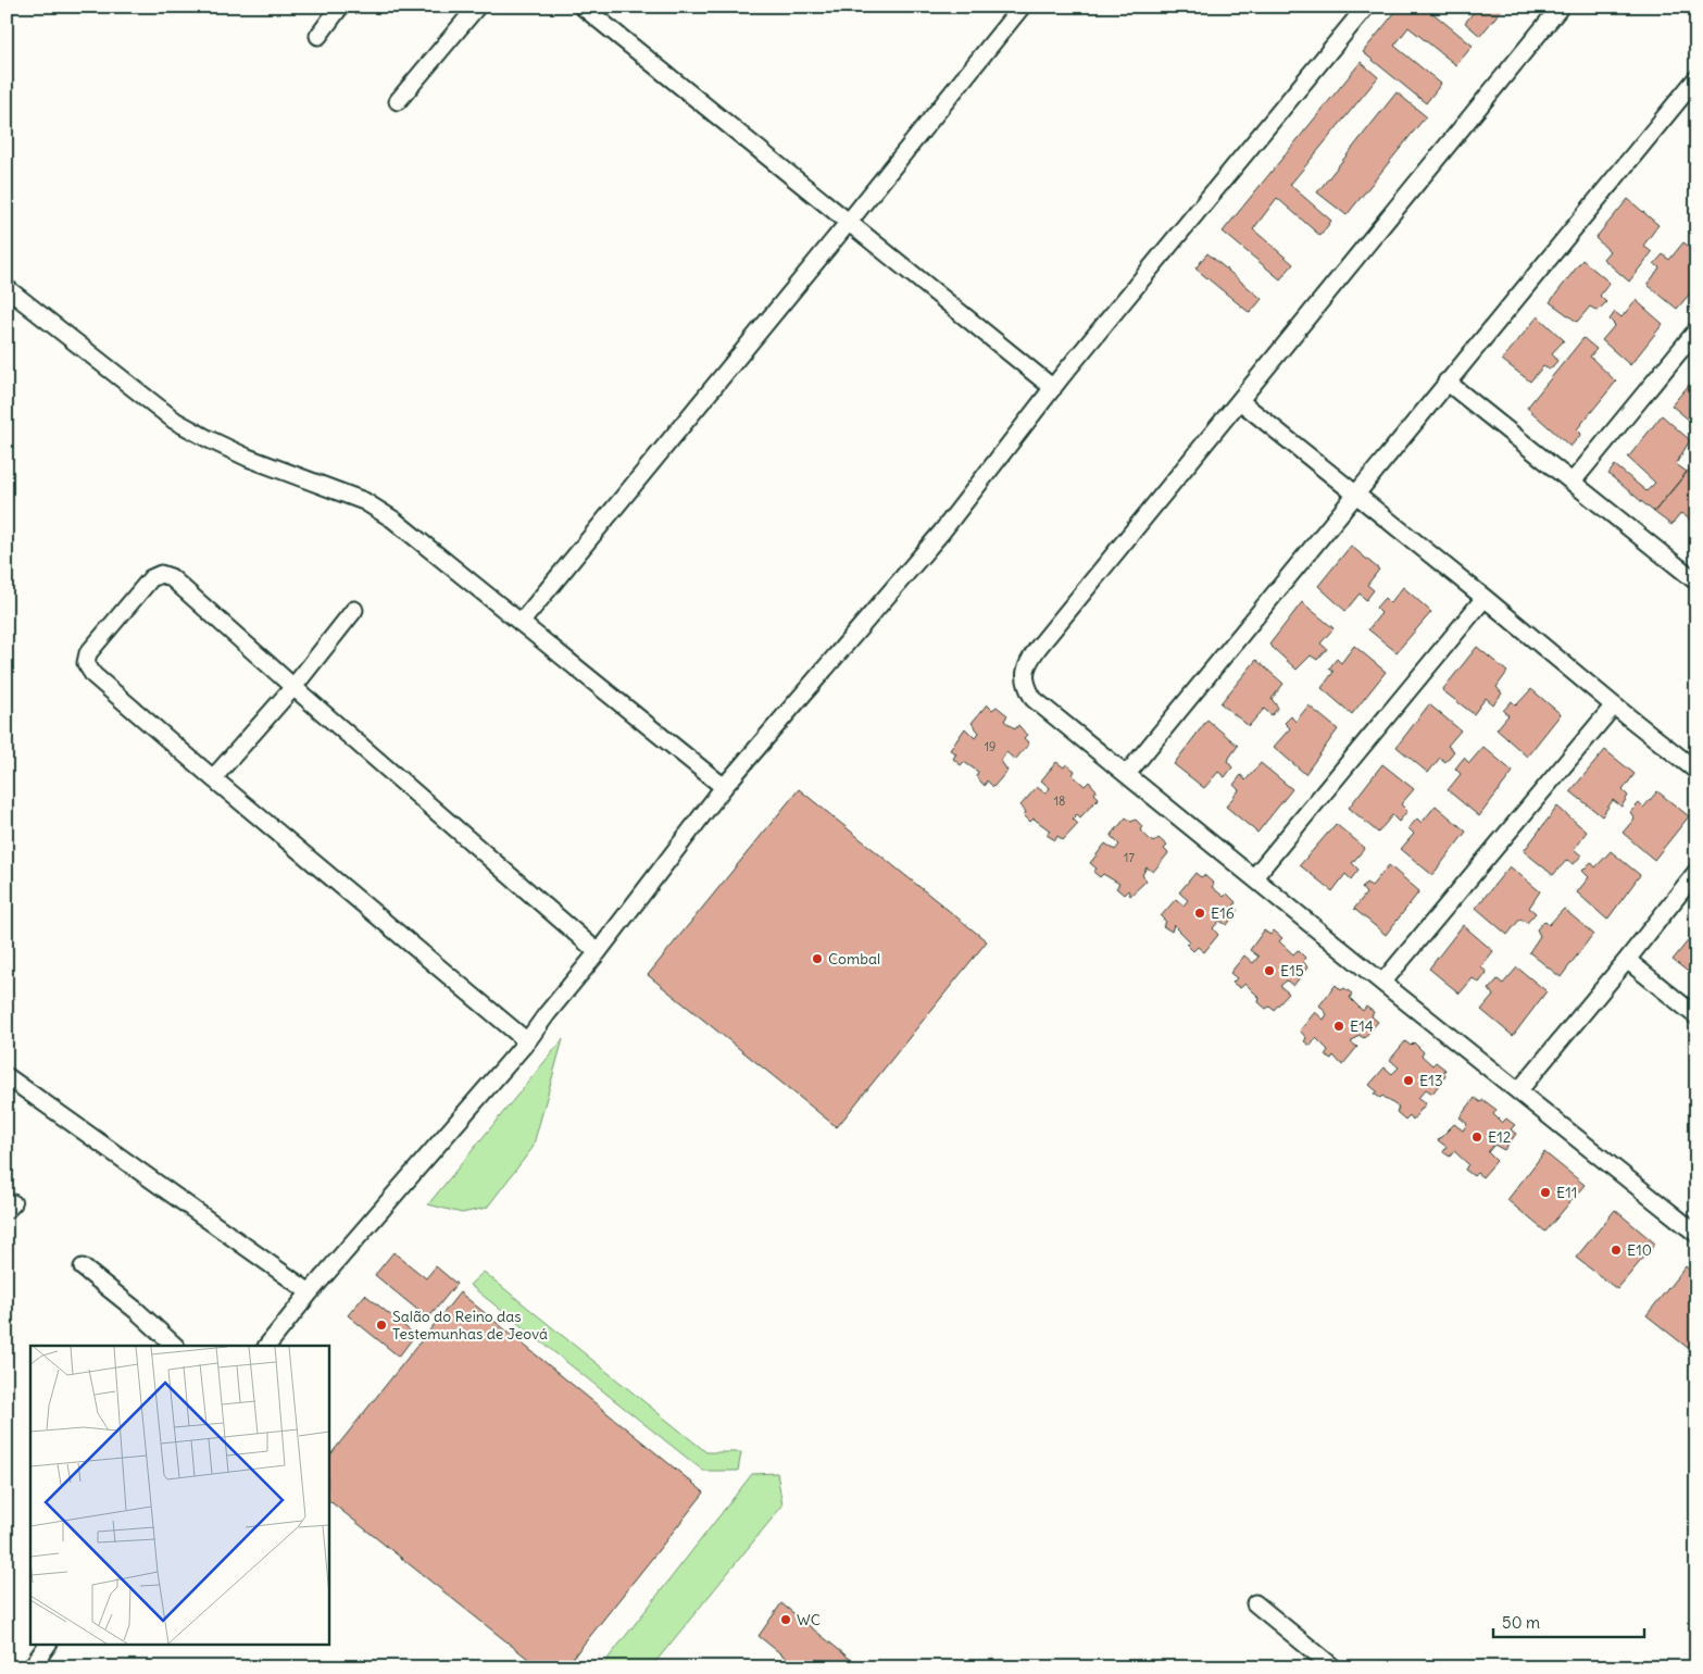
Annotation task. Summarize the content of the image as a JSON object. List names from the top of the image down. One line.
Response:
{"places":["E16","Combal","E15","E14","E13","E12","E11","E10","Salão do Reino das Testemunhas de Jeová","WC"],"house_numbers":["19","18","17"],"scale_bar":"50 m"}
